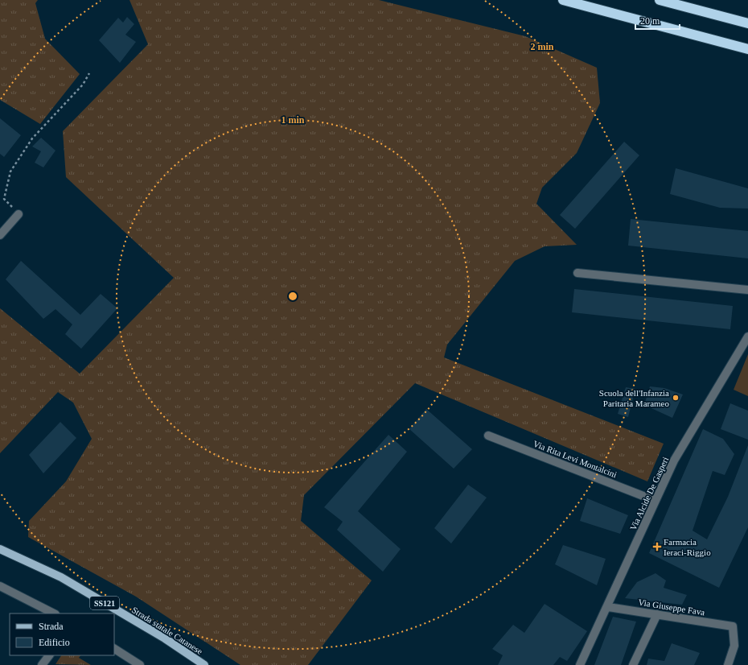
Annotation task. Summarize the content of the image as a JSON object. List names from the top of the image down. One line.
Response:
{"streets":{"main road":["SS121","Strada statale Catanese"],"street":["Via Rita Levi Montalcini","Via Alcide De Gasperi","Via Giuseppe Fava"]},"crossings":[["Via Rita Levi Montalcini","Via Alcide De Gasperi"],["Via Alcide De Gasperi","Via Giuseppe Fava"]],"places":{"other":["Scuola dell'Infanzia Paritaria Marameo"],"health":["Farmacia Ieraci-Riggio"]},"legend":["Strada","Edificio"],"scale_bar":"20 m","rings":["2 min","1 min"]}
